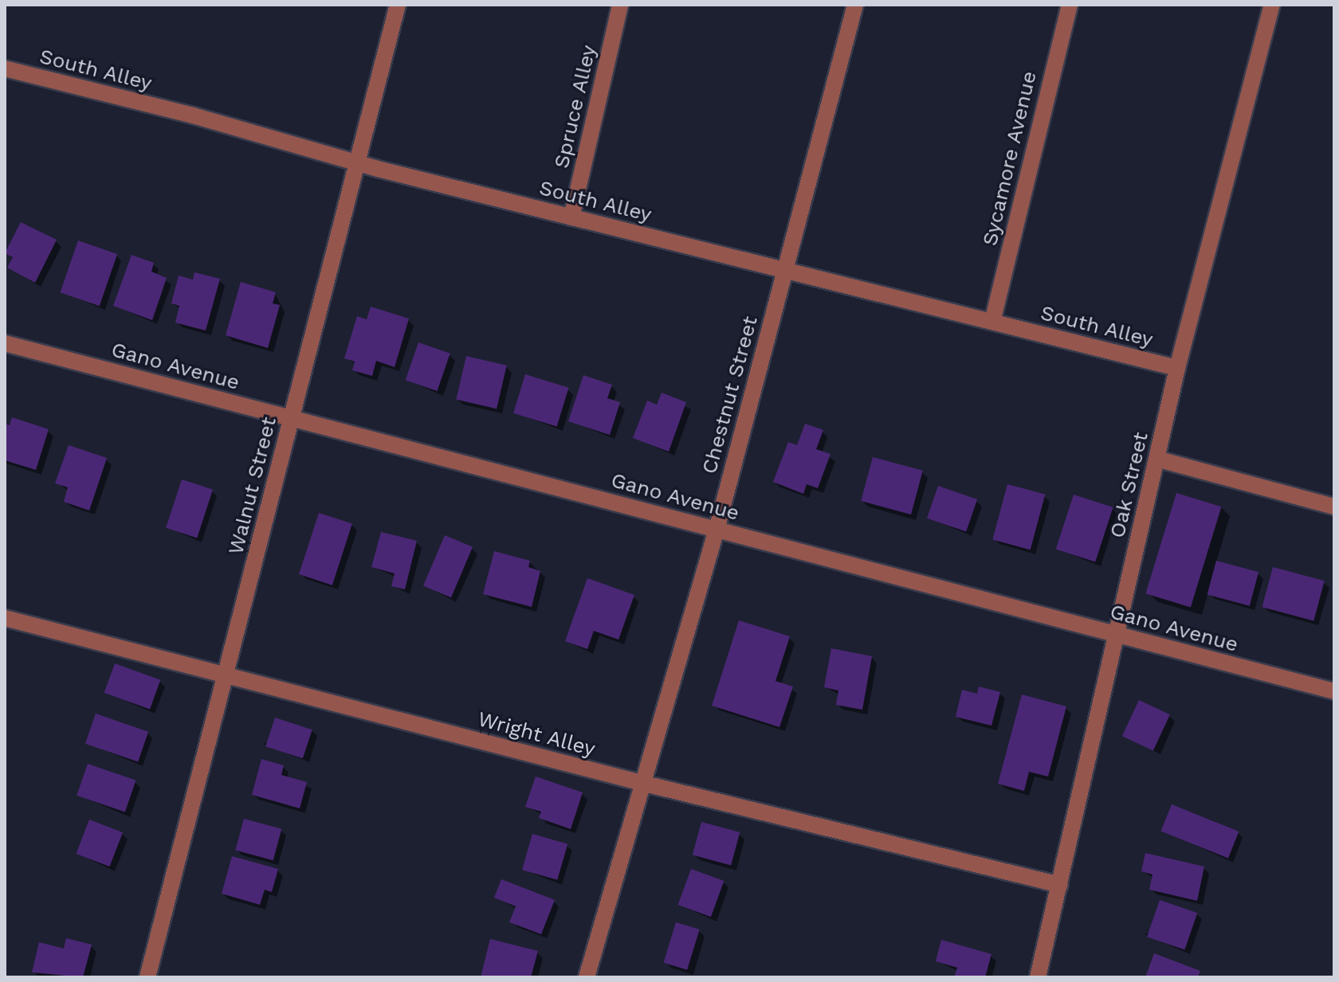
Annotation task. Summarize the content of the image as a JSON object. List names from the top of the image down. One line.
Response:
{"streets":{"street":["South Alley","Spruce Alley","Sycamore Avenue","Gano Avenue","Chestnut Street","Oak Street","Walnut Street","Wright Alley"]},"crossings":[["South Alley","Spruce Alley"],["South Alley","Sycamore Avenue"],["South Alley","Chestnut Street"],["South Alley","Oak Street"],["South Alley","Walnut Street"],["Gano Avenue","Chestnut Street"],["Gano Avenue","Oak Street"],["Gano Avenue","Walnut Street"],["Chestnut Street","Wright Alley"],["Oak Street","Wright Alley"],["Walnut Street","Wright Alley"]]}
